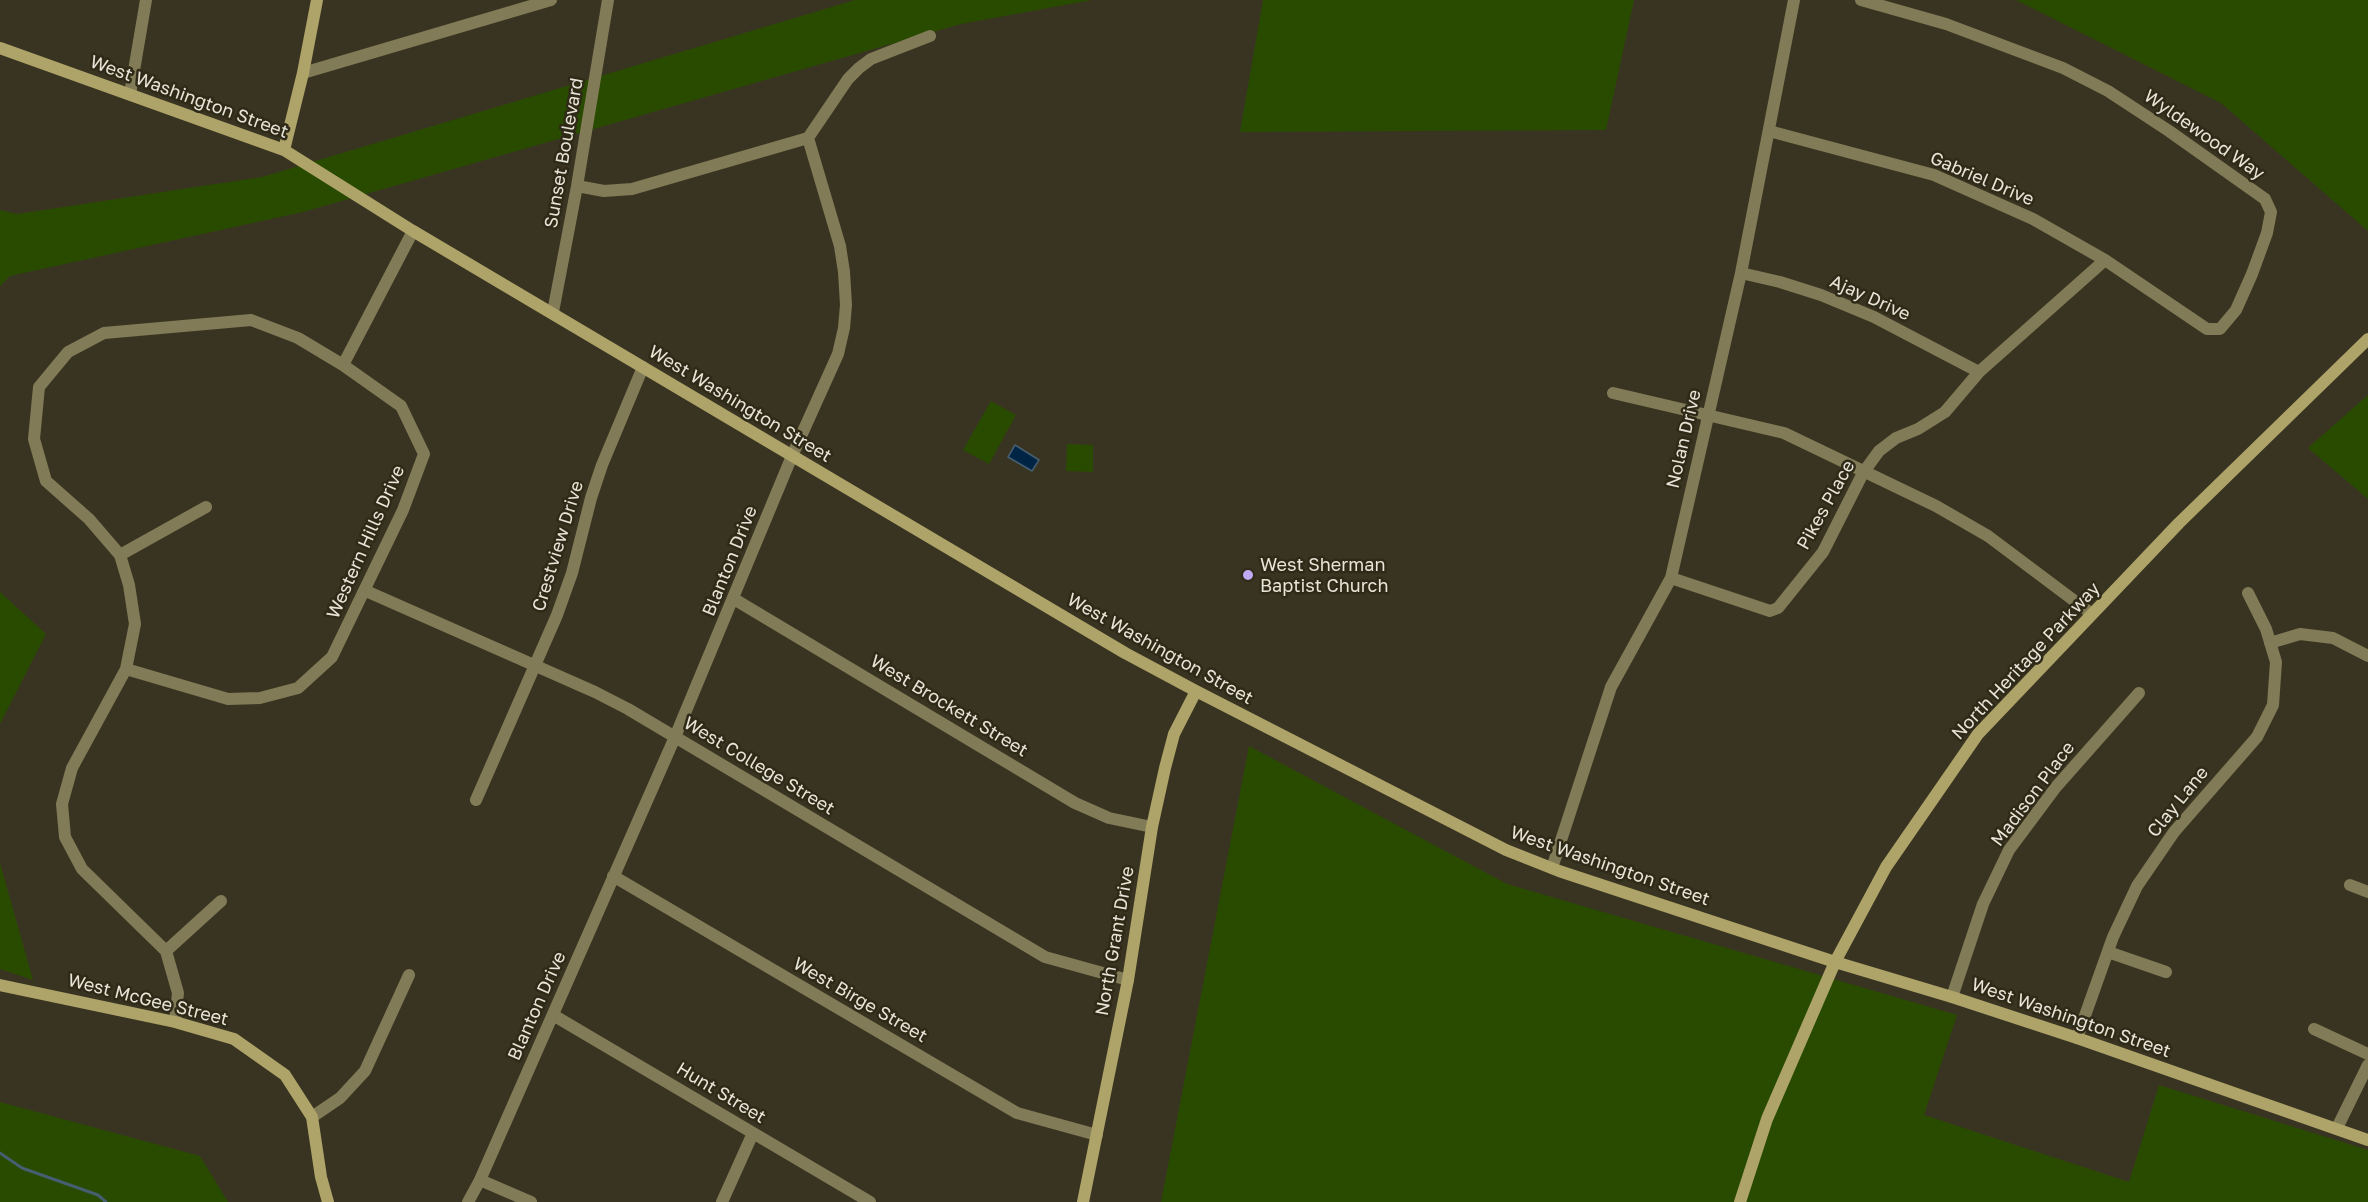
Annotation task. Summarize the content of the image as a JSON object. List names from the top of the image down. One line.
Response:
{"streets":{"street":["West Washington Street","Wyldewood Way","Sunset Boulevard","Gabriel Drive","Ajay Drive","Nolan Drive","Pikes Place","Western Hills Drive","Crestview Drive","Blanton Drive","North Heritage Parkway","West Brockett Street","West College Street","Madison Place","Clay Lane","North Grant Drive","West McGee Street","West Birge Street","Hunt Street"]},"crossings":[["West Washington Street","Sunset Boulevard"],["West Washington Street","Nolan Drive"],["West Washington Street","Crestview Drive"],["West Washington Street","Blanton Drive"],["West Washington Street","North Heritage Parkway"],["West Washington Street","Madison Place"],["West Washington Street","Clay Lane"],["West Washington Street","North Grant Drive"],["Wyldewood Way","Gabriel Drive"],["Wyldewood Way","Pikes Place"],["Gabriel Drive","Nolan Drive"],["Gabriel Drive","Pikes Place"],["Ajay Drive","Nolan Drive"],["Ajay Drive","Pikes Place"],["Nolan Drive","Pikes Place"],["Western Hills Drive","West College Street"],["Western Hills Drive","West McGee Street"],["Crestview Drive","West College Street"],["Blanton Drive","West Brockett Street"],["Blanton Drive","West College Street"],["Blanton Drive","West Birge Street"],["Blanton Drive","Hunt Street"],["West Brockett Street","North Grant Drive"],["West College Street","North Grant Drive"],["North Grant Drive","West Birge Street"]],"places":["West Sherman Baptist Church"]}
